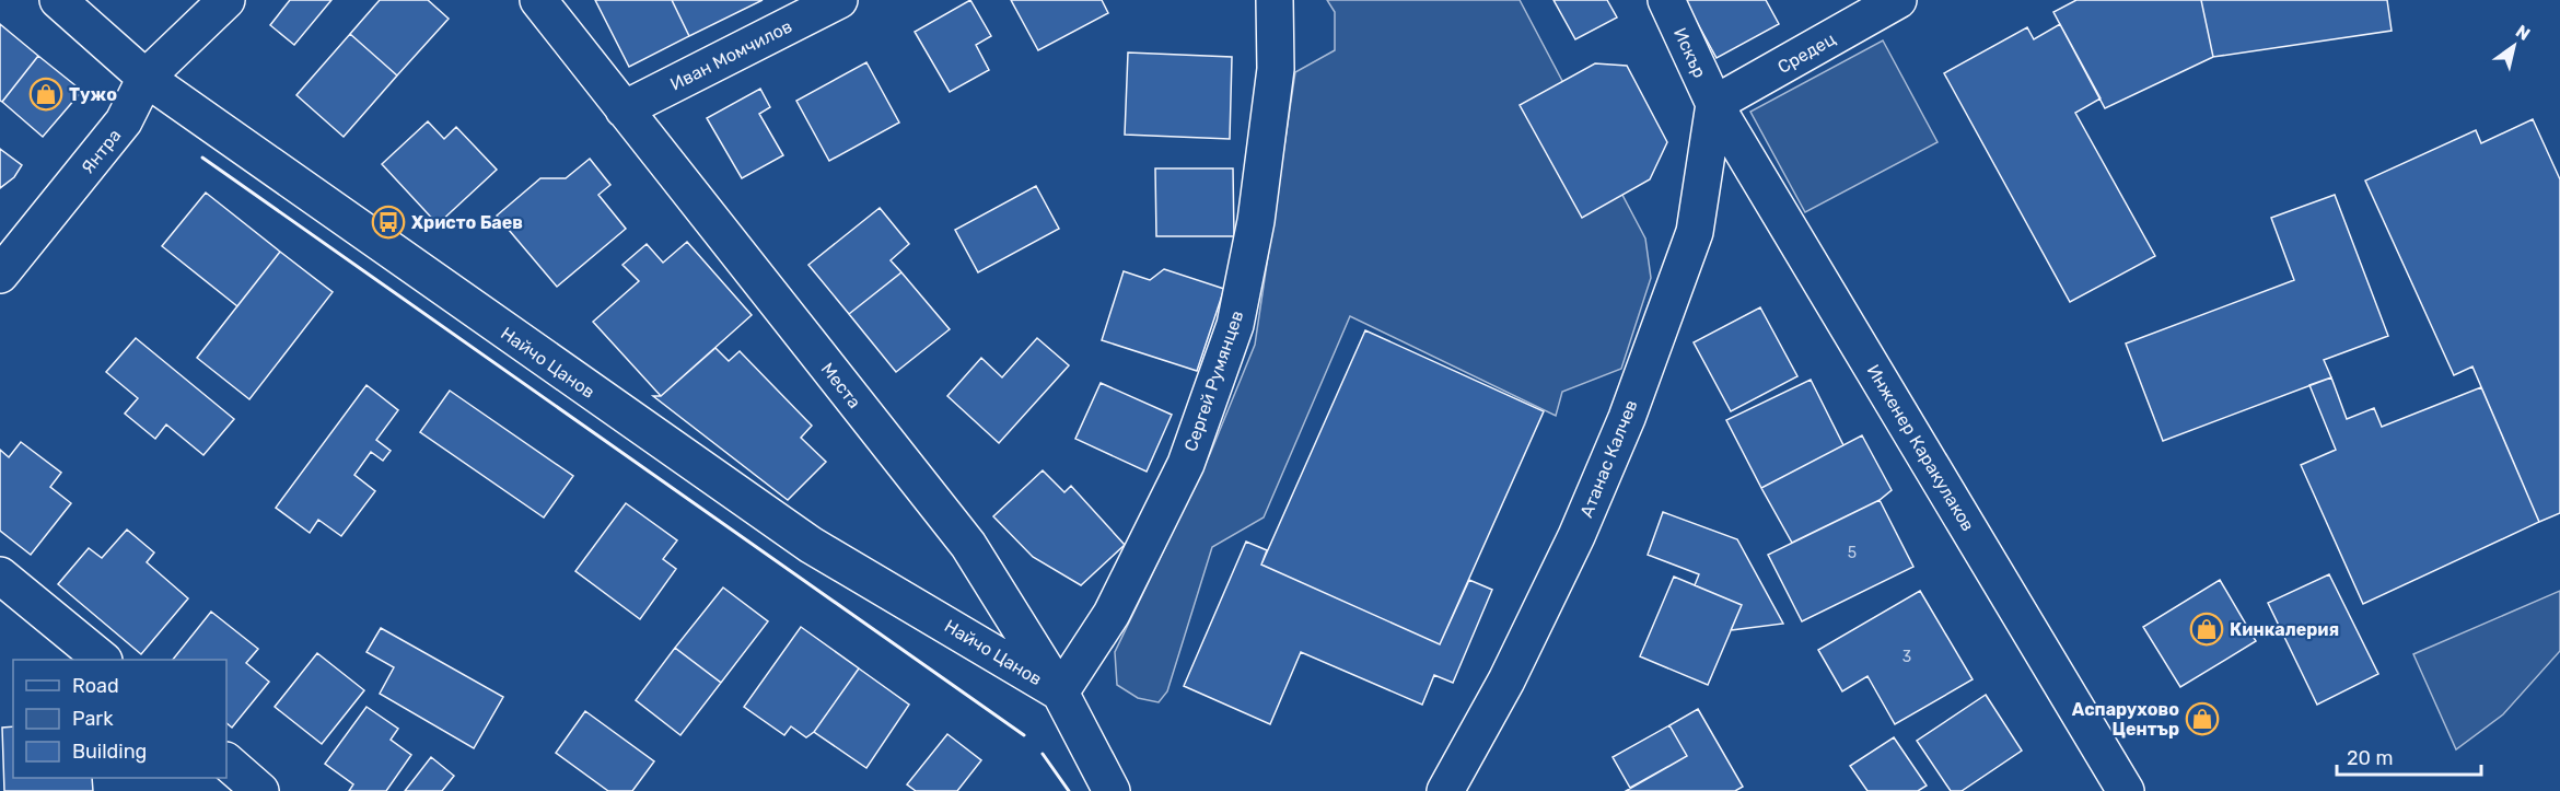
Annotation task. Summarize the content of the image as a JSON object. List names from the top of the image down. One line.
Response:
{"streets":{"street":["Искър","Средец","Иван Момчилов","Янтра","Найчо Цанов","Сергей Румянцев","Места","Инженер Каракулаков","Атанас Калчев"]},"crossings":[["Искър","Средец"],["Искър","Инженер Каракулаков"],["Искър","Атанас Калчев"],["Средец","Инженер Каракулаков"],["Средец","Атанас Калчев"],["Иван Момчилов","Места"],["Янтра","Найчо Цанов"],["Найчо Цанов","Сергей Румянцев"],["Найчо Цанов","Места"],["Сергей Румянцев","Места"],["Инженер Каракулаков","Атанас Калчев"]],"places":{"shop":["Тужо","Кинкалерия","Аспарухово Център"],"bus stop":["Христо Баев"]},"house_numbers":["5","3"],"legend":["Road","Park","Building"],"scale_bar":"20 m","north":"top right"}
